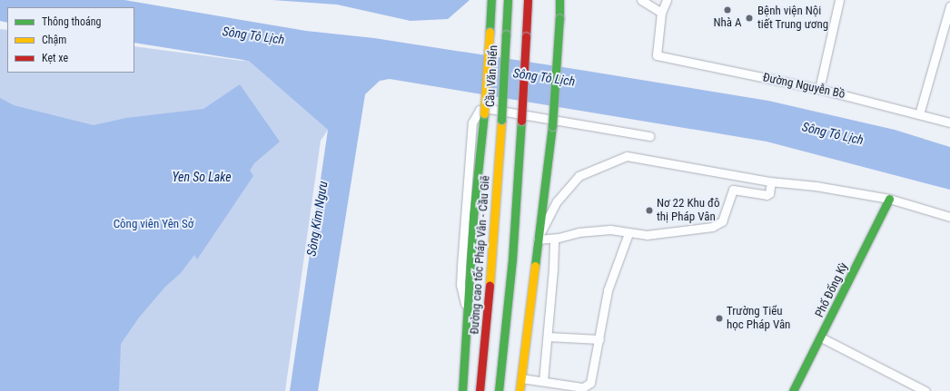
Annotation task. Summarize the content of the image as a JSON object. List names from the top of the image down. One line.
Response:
{"streets":{"main road":["Cầu Văn Điển","Đường cao tốc Pháp Vân - Cầu Giẽ","Phố Đống Kỳ"],"street":["Đường Nguyễn Bồ"]},"crossings":[["Cầu Văn Điển","Đường cao tốc Pháp Vân - Cầu Giẽ"]],"water":["Sông Tô Lịch","Yen So Lake","Sông Kim Ngưu"],"parks":["Công viên Yên Sở"],"places":["Nhà A","Bệnh viện Nội tiết Trung ương","Nơ 22 Khu đô thị Pháp Vân","Trường Tiểu học Pháp Vân"],"legend":["Thông thoáng","Chậm","Kẹt xe"]}
